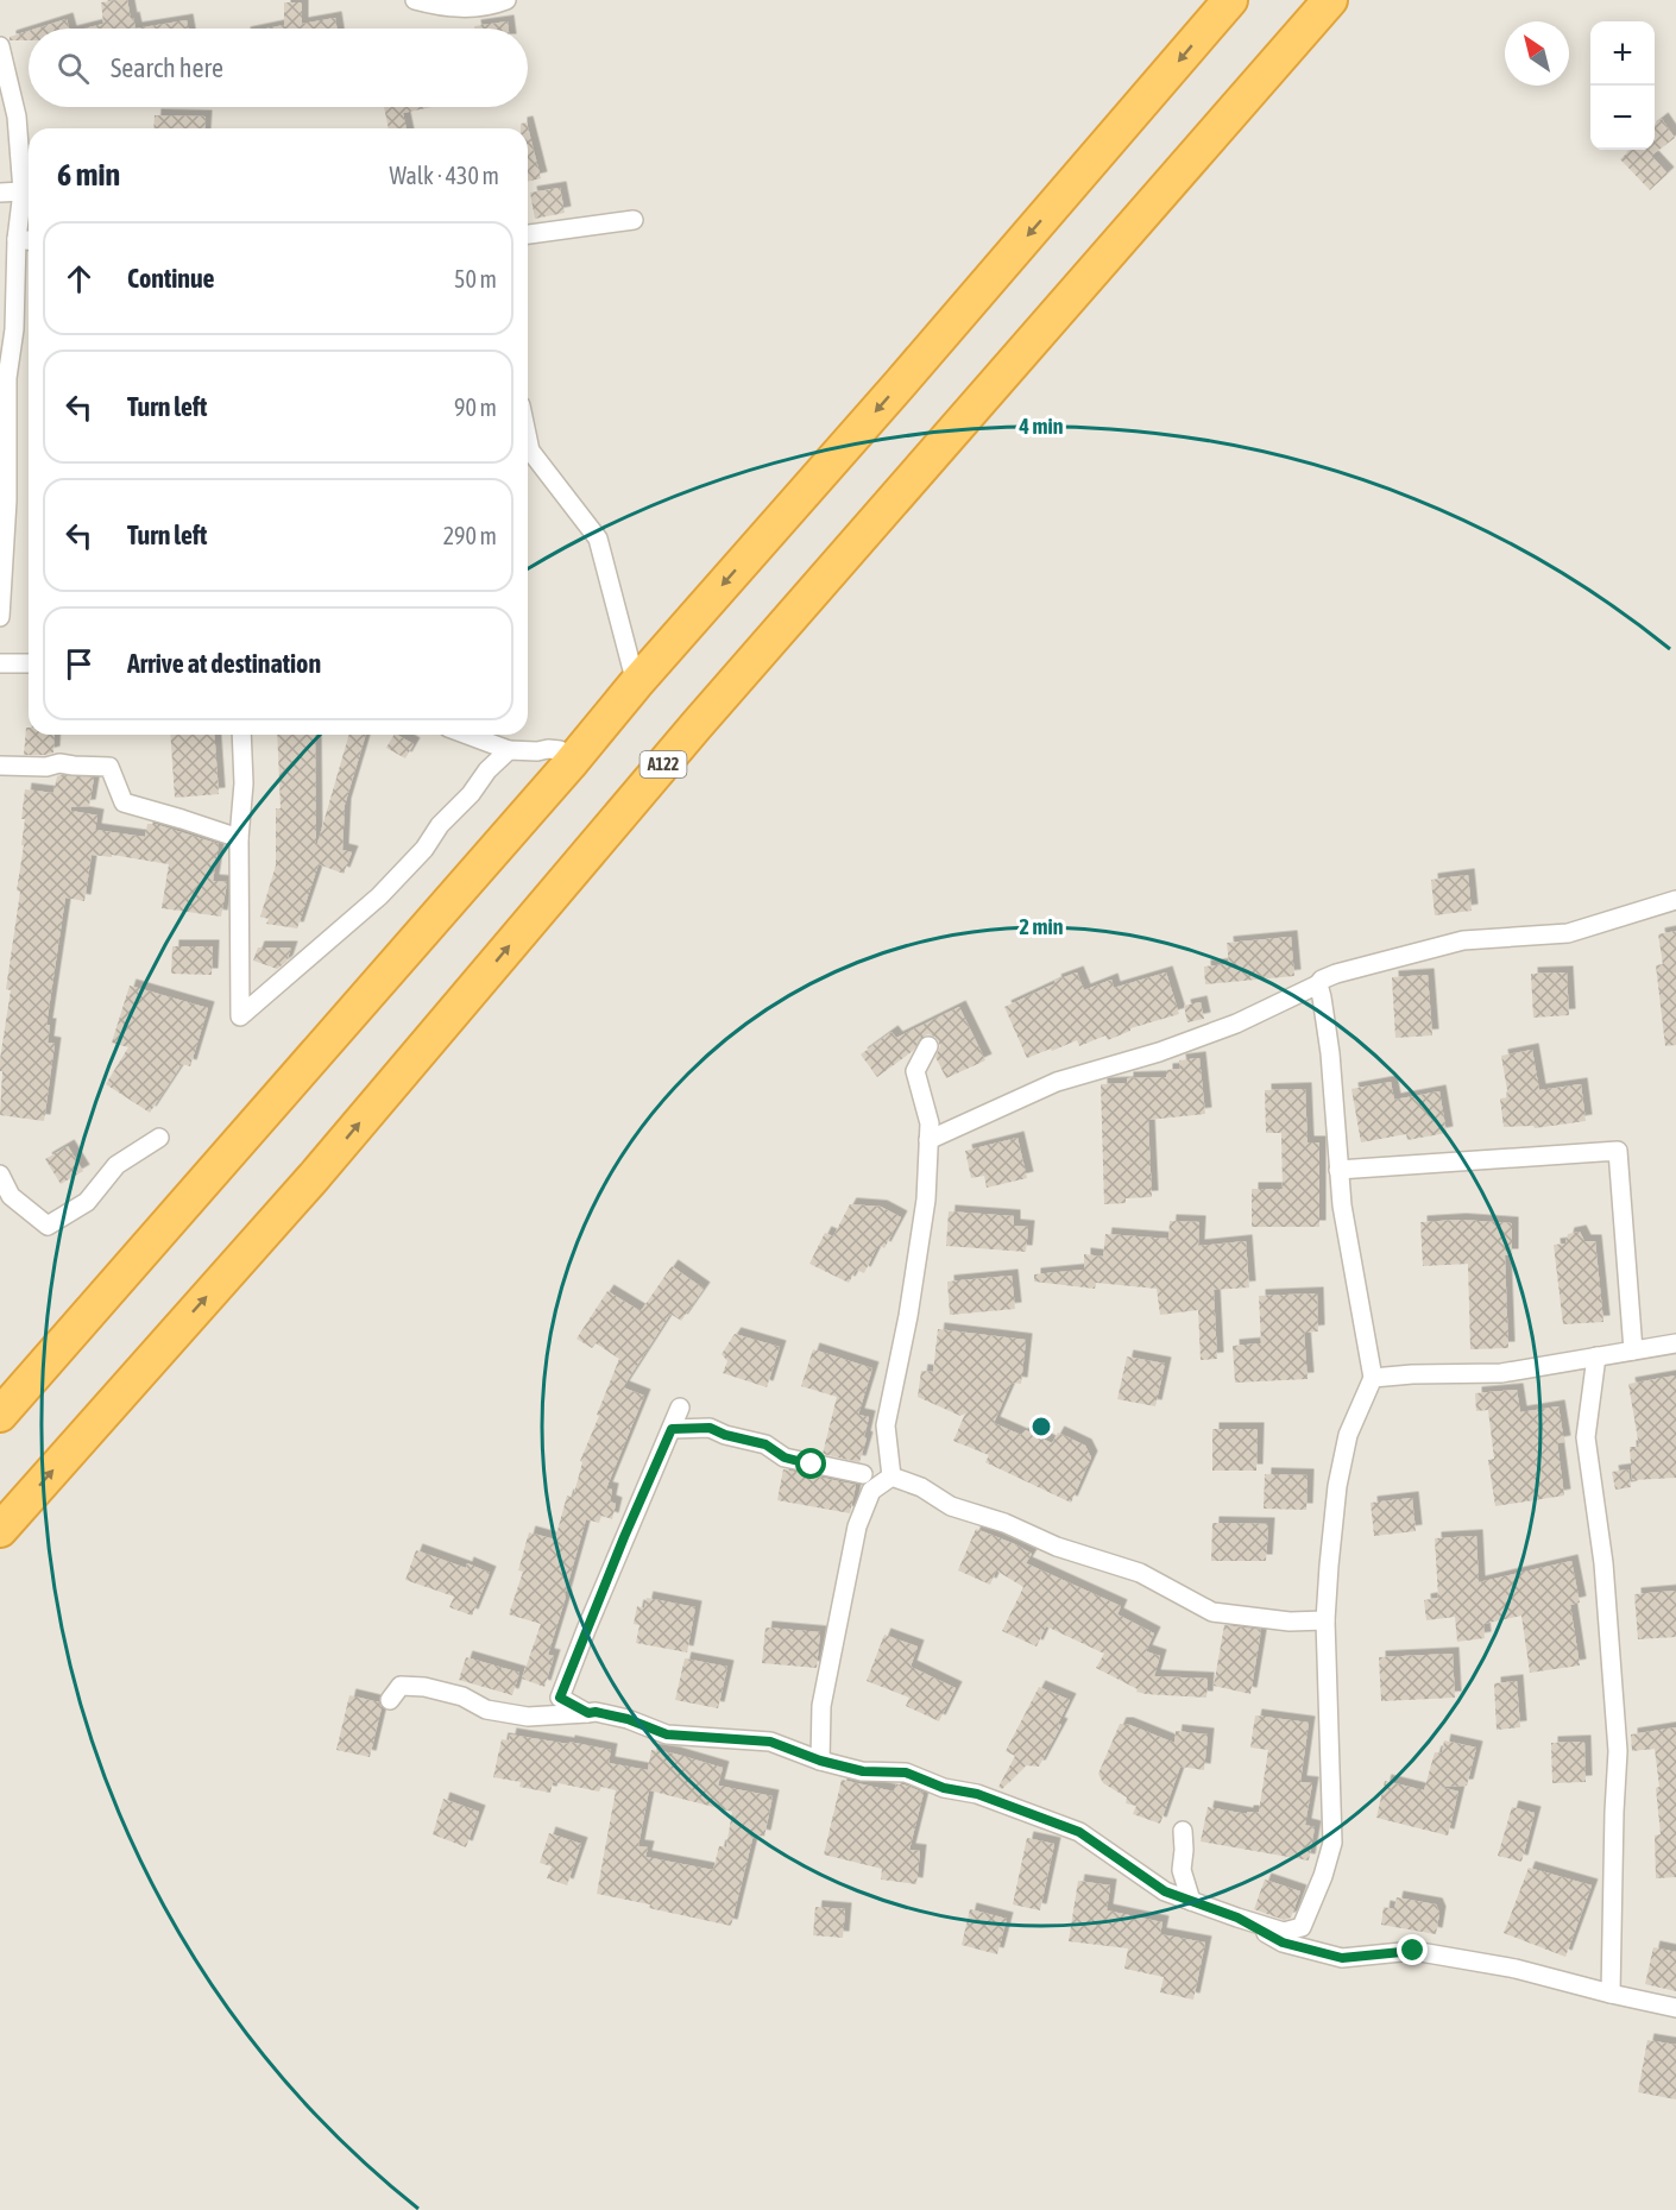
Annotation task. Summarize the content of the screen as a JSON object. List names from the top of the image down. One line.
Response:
{"streets":{"highway":["A122"]},"north":"top left","page":{"map_buttons":["+","−"],"search":"Search here","heading":["6 min","Walk · 430 m"],"list":[["Continue","50 m"],["Turn left","90 m"],["Turn left","290 m"],"Arrive at destination"]},"rings":["4 min","2 min"]}
